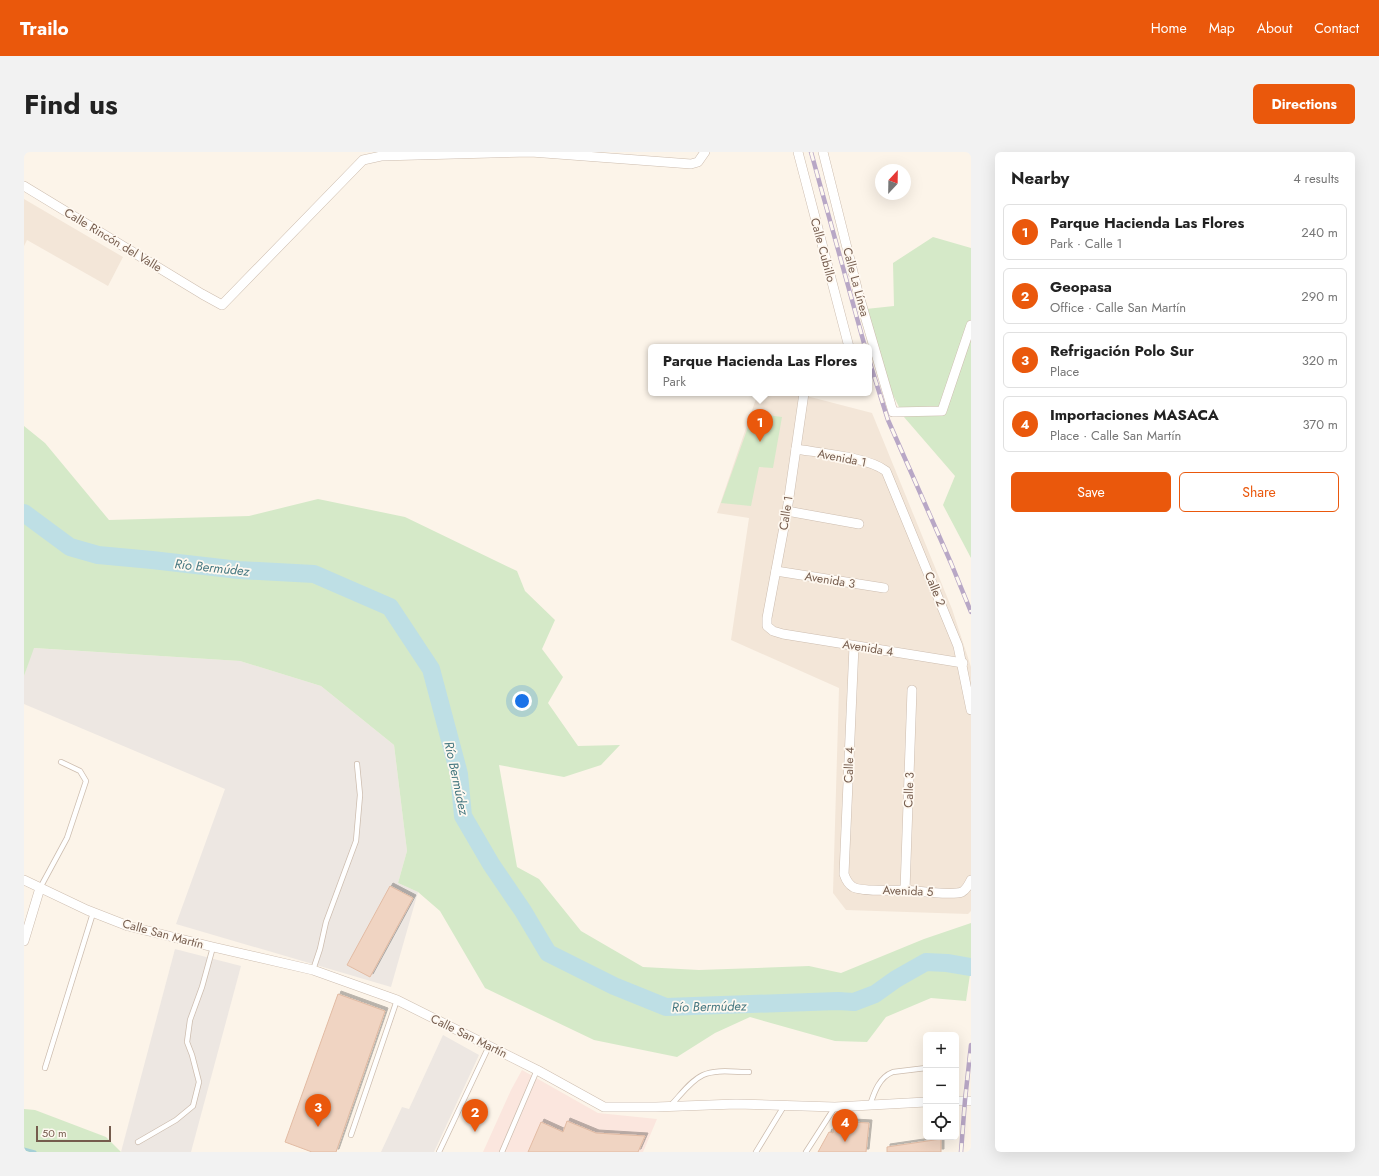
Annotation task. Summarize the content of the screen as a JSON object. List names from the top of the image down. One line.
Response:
{"streets":{"street":["Calle Rincón del Valle","Calle Cubillo","Calle La Línea","Avenida 1","Calle 1","Avenida 3","Calle 2","Avenida 4","Calle 4","Calle 3","Avenida 5","Calle San Martín"]},"crossings":[["Avenida 1","Calle 1"],["Avenida 1","Calle 2"],["Calle 1","Avenida 3"],["Calle 1","Avenida 4"],["Calle 2","Avenida 4"],["Avenida 4","Calle 4"],["Calle 4","Avenida 5"],["Calle 3","Avenida 5"]],"water":["Río Bermúdez"],"scale_bar":"50 m","north":"top","page":{"header":"Trailo","nav":["Home","Map","About","Contact"],"title":"Find us","buttons":["Directions",["Save","Share"]],"heading":["Nearby","4 results"],"list":[{"mark":"1","name":"Parque Hacienda Las Flores","note":"Park · Calle 1","value":"240 m"},{"mark":"2","name":"Geopasa","note":"Office · Calle San Martín","value":"290 m"},{"mark":"3","name":"Refrigación Polo Sur","note":"Place","value":"320 m"},{"mark":"4","name":"Importaciones MASACA","note":"Place · Calle San Martín","value":"370 m"}],"popup":["Parque Hacienda Las Flores","Park"],"pins":["1","3","2","4"],"map_buttons":["+","−"],"scale":"50 m"}}
